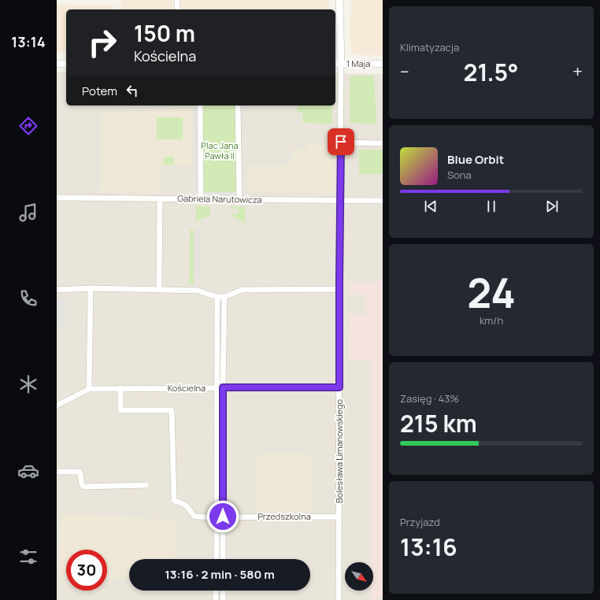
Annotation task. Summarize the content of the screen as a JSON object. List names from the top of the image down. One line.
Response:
{"streets":{"street":["1 Maja","Gabriela Narutowicza","Kościelna","Bolesława Limanowskiego","Przedszkolna"]},"crossings":[["1 Maja","Bolesława Limanowskiego"],["Gabriela Narutowicza","Bolesława Limanowskiego"],["Kościelna","Bolesława Limanowskiego"],["Kościelna","Przedszkolna"],["Bolesława Limanowskiego","Przedszkolna"]],"parks":["Plac Jana Pawła II"],"north":"bottom right","page":{"tabs":"13:14","tile":["Klimatyzacja",["24","km/h"],["Zasięg · 43%","215 km"],["Przyjazd","13:16"]],"turn":["150 m","Kościelna"],"heat":["−","21.5°","+"],"then":"Potem","song":["Blue Orbit","Sona"],"limit":"30","trip":"13:16 · 2 min · 580 m"}}
